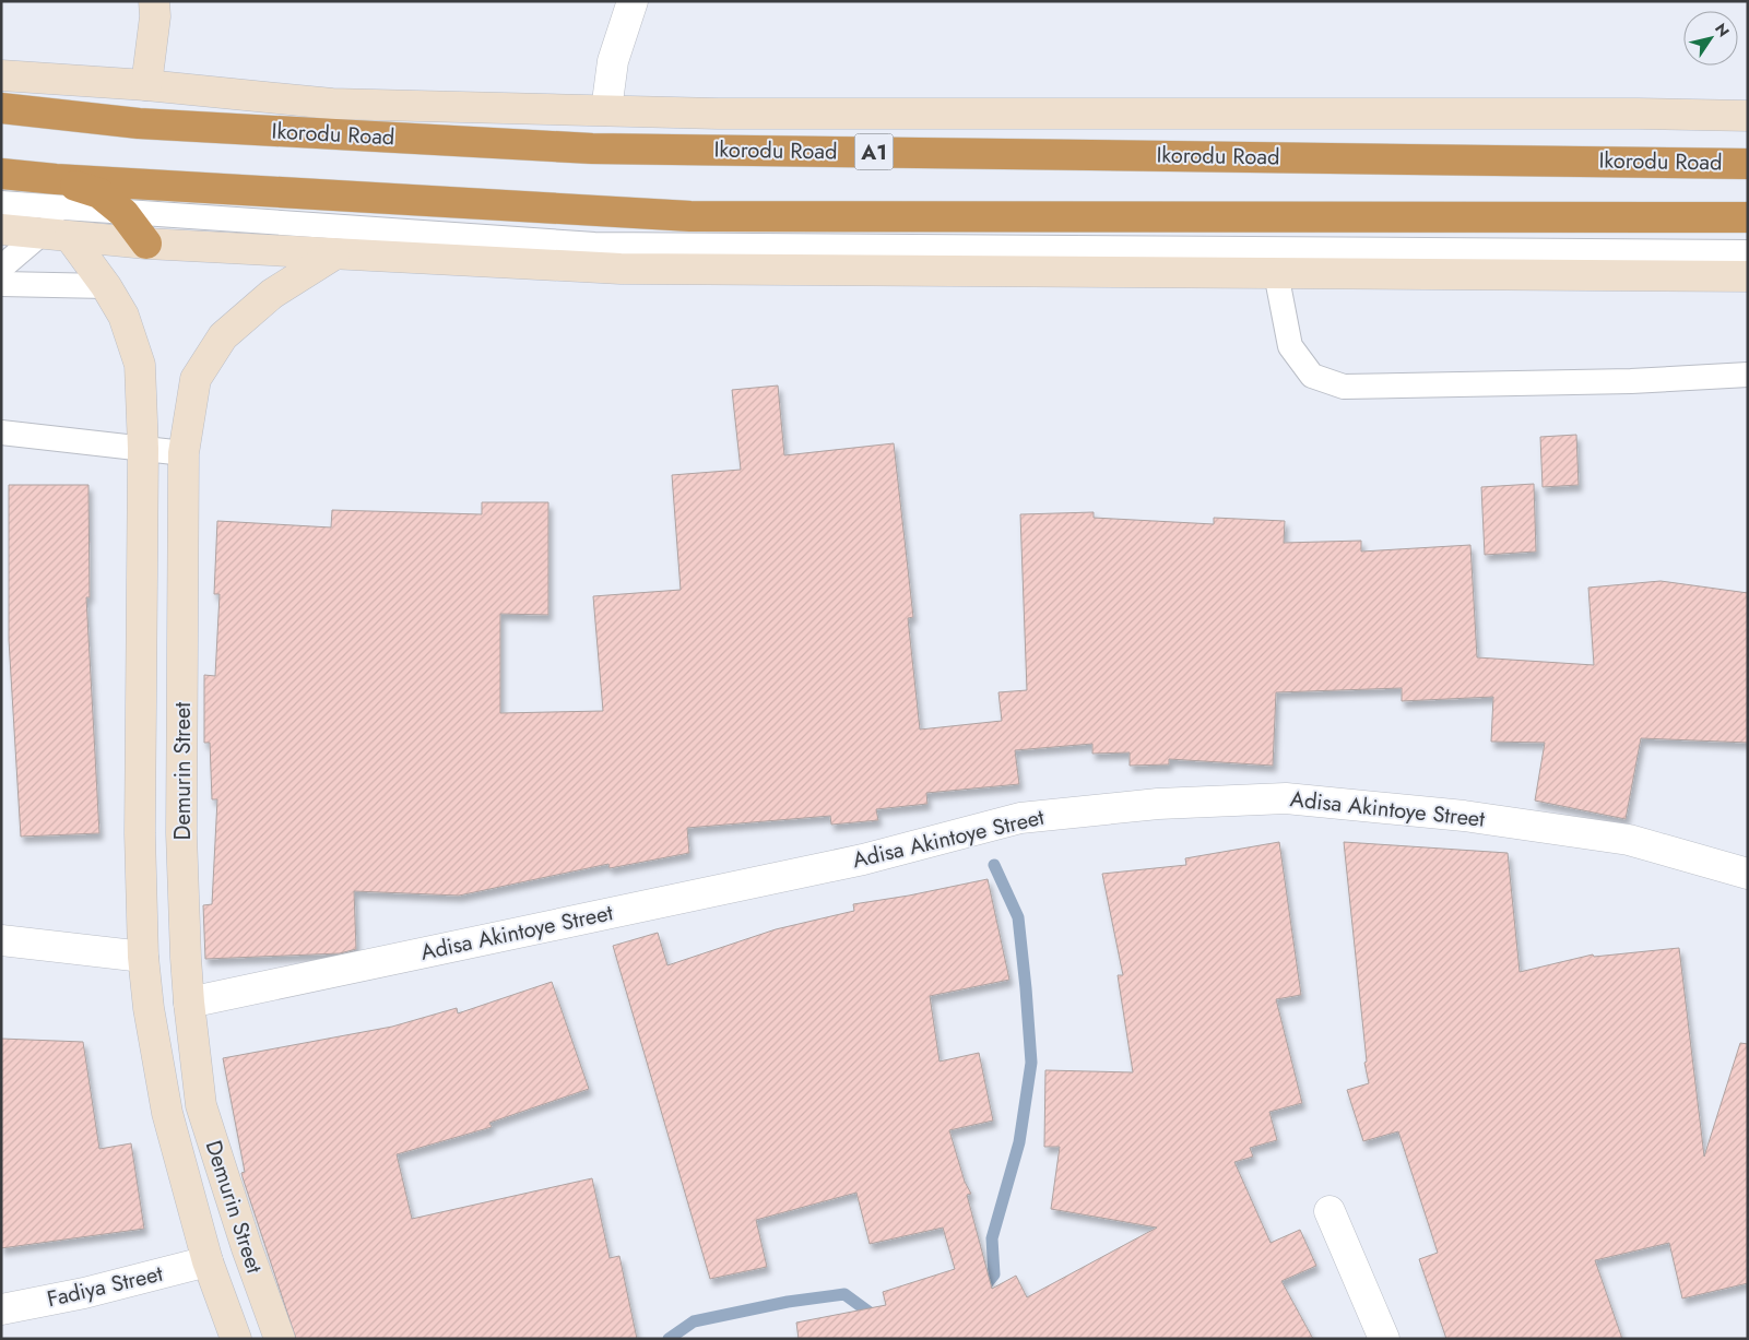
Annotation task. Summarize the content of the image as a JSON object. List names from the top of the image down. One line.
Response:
{"streets":{"highway":["Ikorodu Road","A1"],"street":["Demurin Street","Adisa Akintoye Street","Fadiya Street"]},"crossings":[["Demurin Street","Adisa Akintoye Street"],["Demurin Street","Fadiya Street"]],"north":"top right"}
